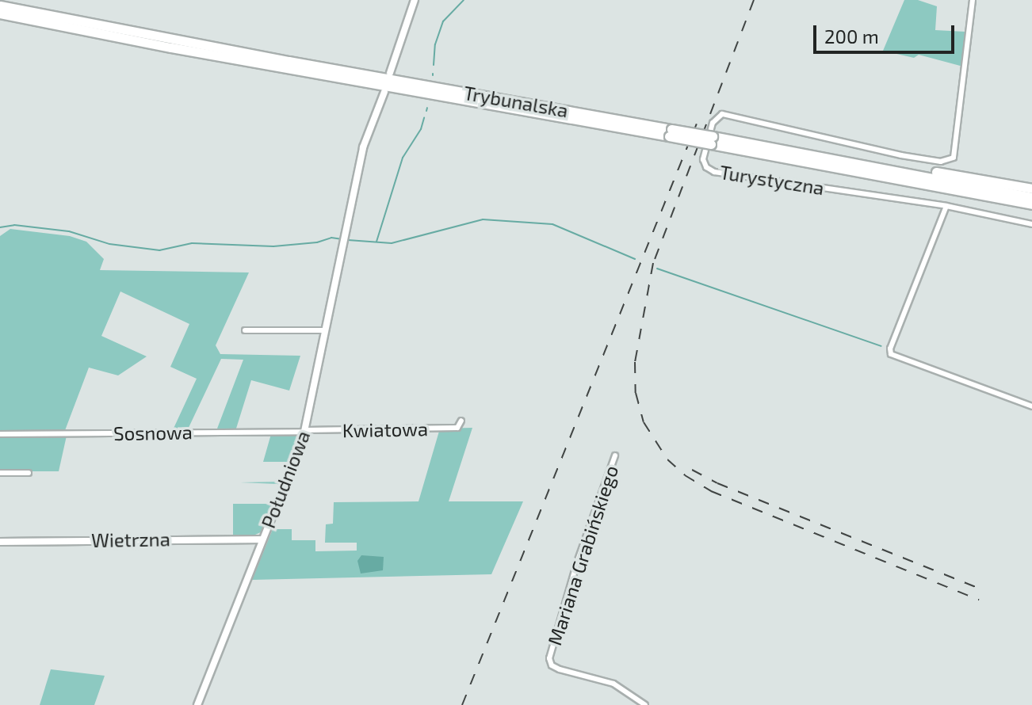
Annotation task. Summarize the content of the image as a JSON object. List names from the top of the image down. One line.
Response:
{"streets":{"highway":["Trybunalska"],"street":["Turystyczna","Kwiatowa","Sosnowa","Południowa","Wietrzna","Mariana Grabińskiego"]},"crossings":[["Kwiatowa","Sosnowa"],["Kwiatowa","Południowa"],["Sosnowa","Południowa"],["Południowa","Wietrzna"]],"scale_bar":"200 m"}
